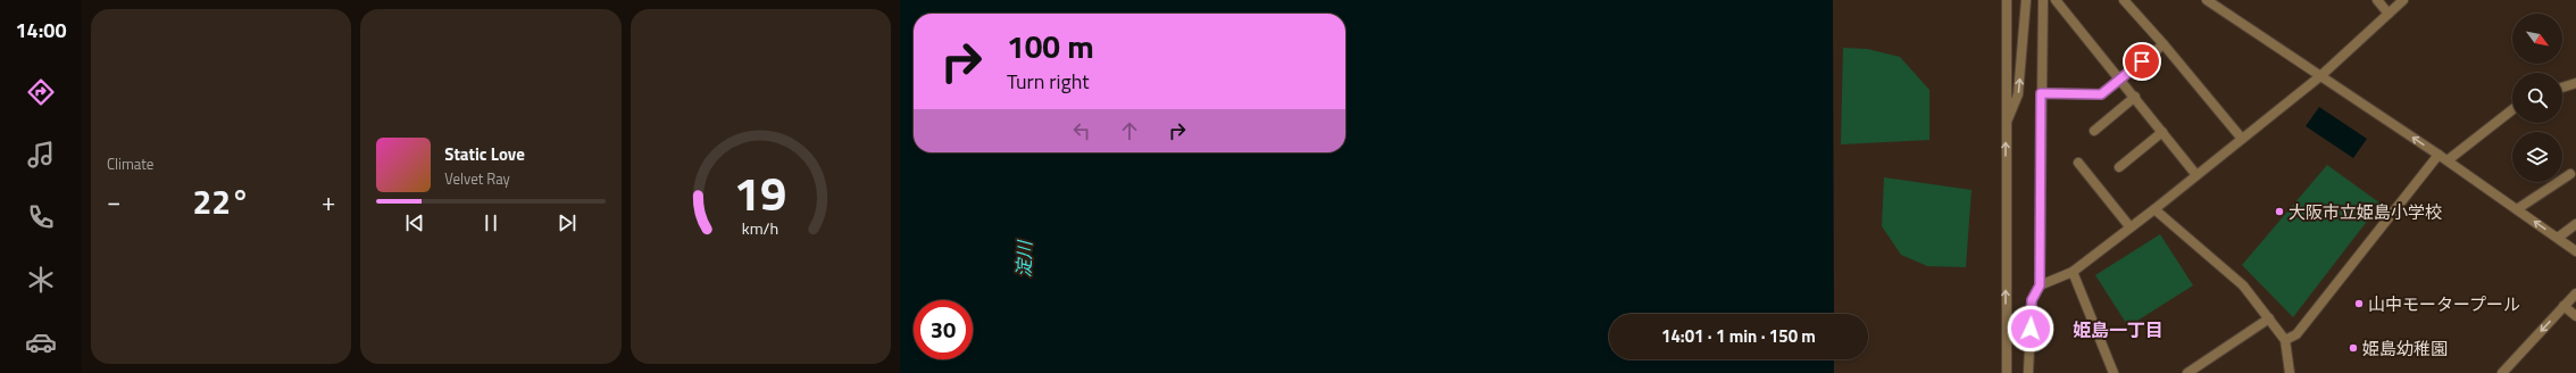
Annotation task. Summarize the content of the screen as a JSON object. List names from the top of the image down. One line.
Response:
{"districts":["姫島一丁目"],"water":["淀川"],"places":["大阪市立姫島小学校","山中モータープール","姫島幼稚園"],"north":"bottom right","page":{"tabs":"14:00","tile":"Climate","turn":["100 m","Turn right"],"song":["Static Love","Velvet Ray"],"heat":["−","22°","+"],"limit":"30","trip":"14:01 · 1 min · 150 m","gauge":["19","km/h"]}}
